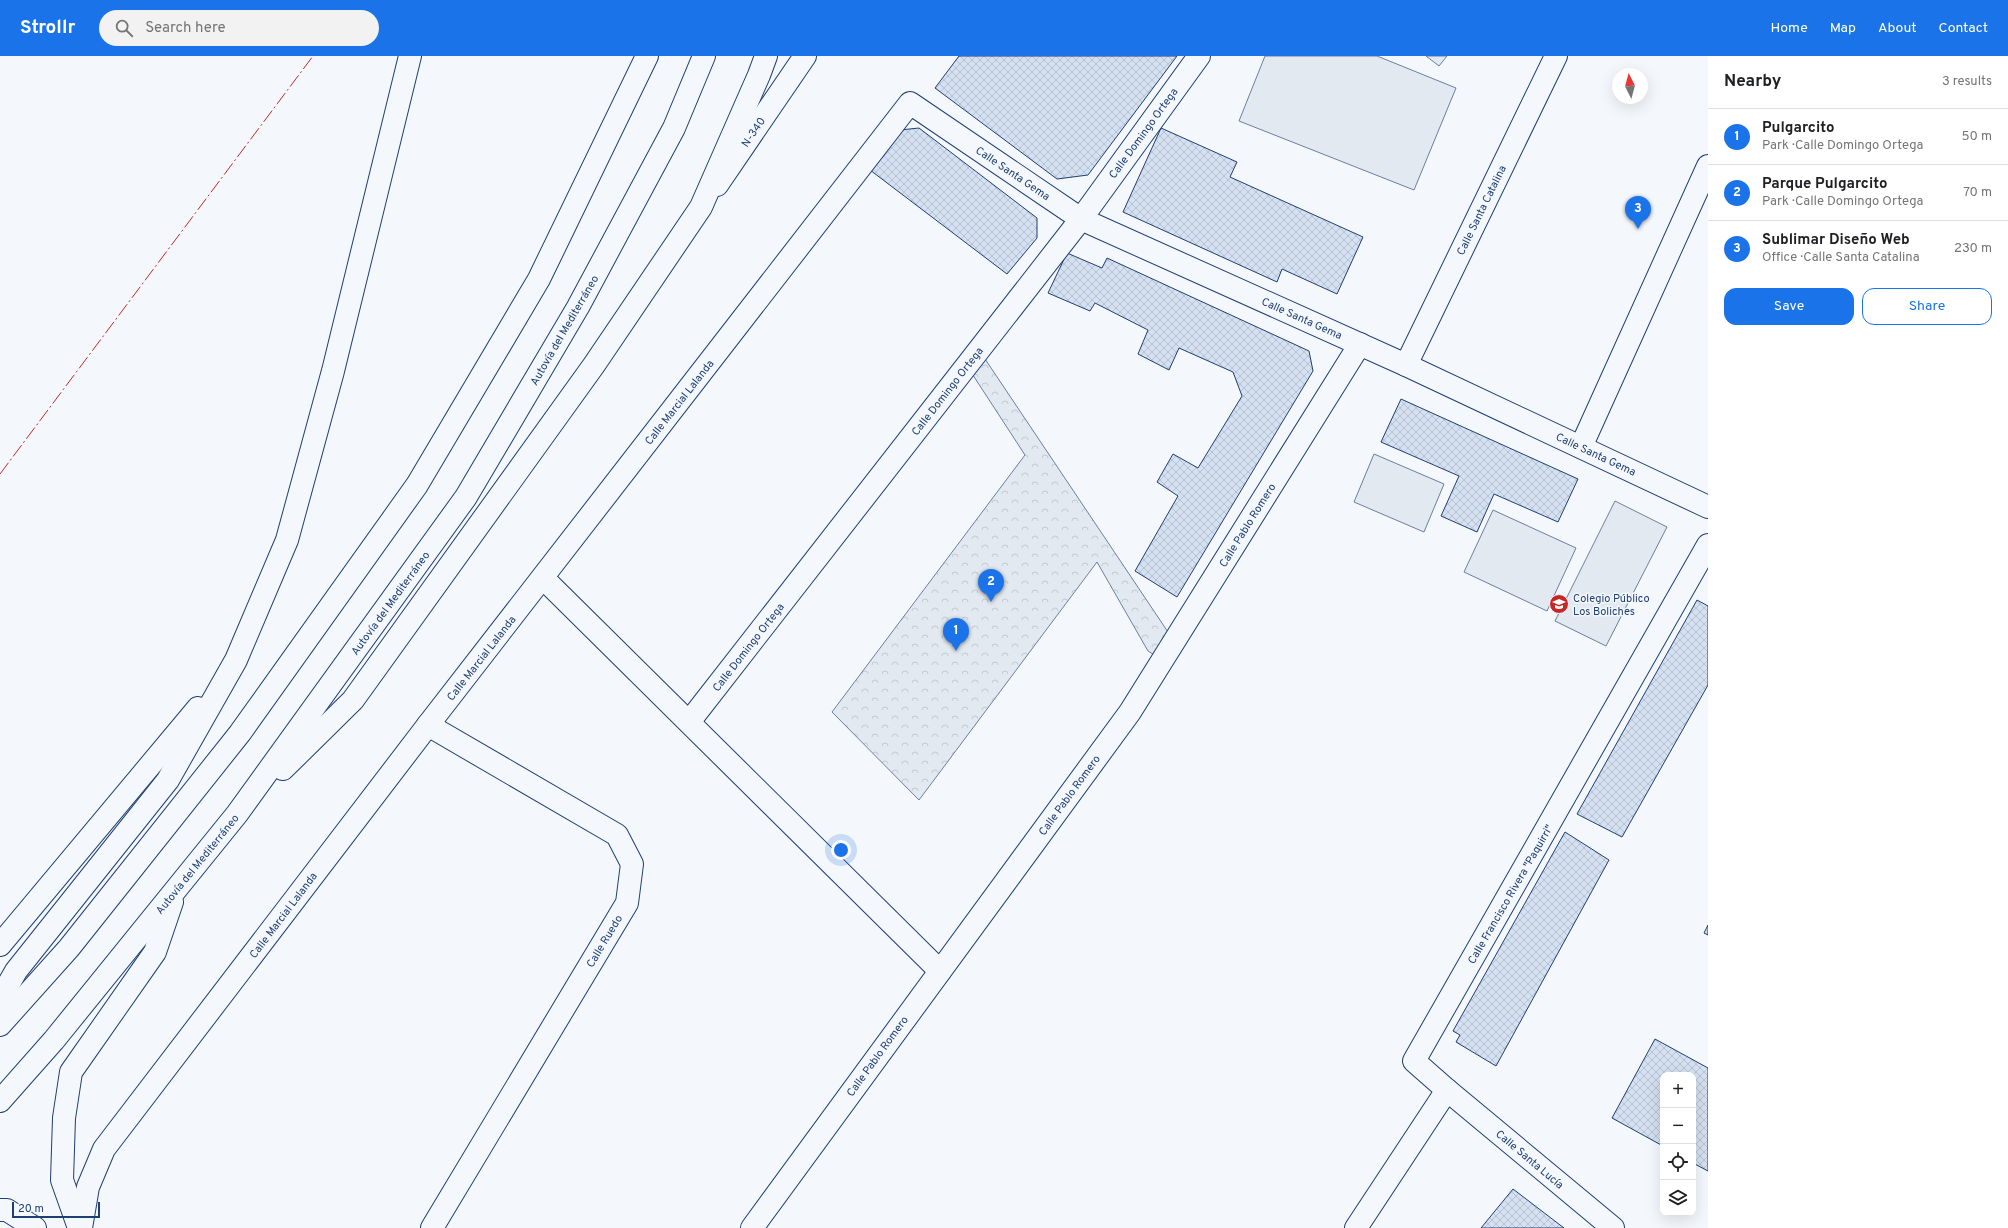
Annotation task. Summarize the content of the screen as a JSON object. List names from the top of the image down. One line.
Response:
{"streets":{"main road":["N-340","Calle Domingo Ortega","Calle Santa Gema","Calle Santa Catalina","Autovía del Mediterráneo","Calle Marcial Lalanda","Calle Pablo Romero","Calle Francisco Rivera \"Paquirri\"","Calle Ruedo","Calle Santa Lucía"]},"crossings":[["Calle Domingo Ortega","Calle Santa Gema"],["Calle Santa Gema","Calle Santa Catalina"],["Calle Santa Gema","Calle Marcial Lalanda"],["Calle Santa Gema","Calle Pablo Romero"],["Calle Marcial Lalanda","Calle Ruedo"],["Calle Francisco Rivera \"Paquirri\"","Calle Santa Lucía"]],"places":{"school or university":["Colegio Público Los Boliches"]},"scale_bar":"20 m","north":"top","page":{"header":"Strollr","search":"Search here","nav":["Home","Map","About","Contact"],"heading":["Nearby","3 results"],"list":[{"mark":"1","name":"Pulgarcito","note":"Park · Calle Domingo Ortega","value":"50 m"},{"mark":"2","name":"Parque Pulgarcito","note":"Park · Calle Domingo Ortega","value":"70 m"},{"mark":"3","name":"Sublimar Diseño Web","note":"Office · Calle Santa Catalina","value":"230 m"}],"pins":["3","2","1"],"buttons":["Save","Share"],"map_buttons":["+","−"],"scale":"20 m"}}
